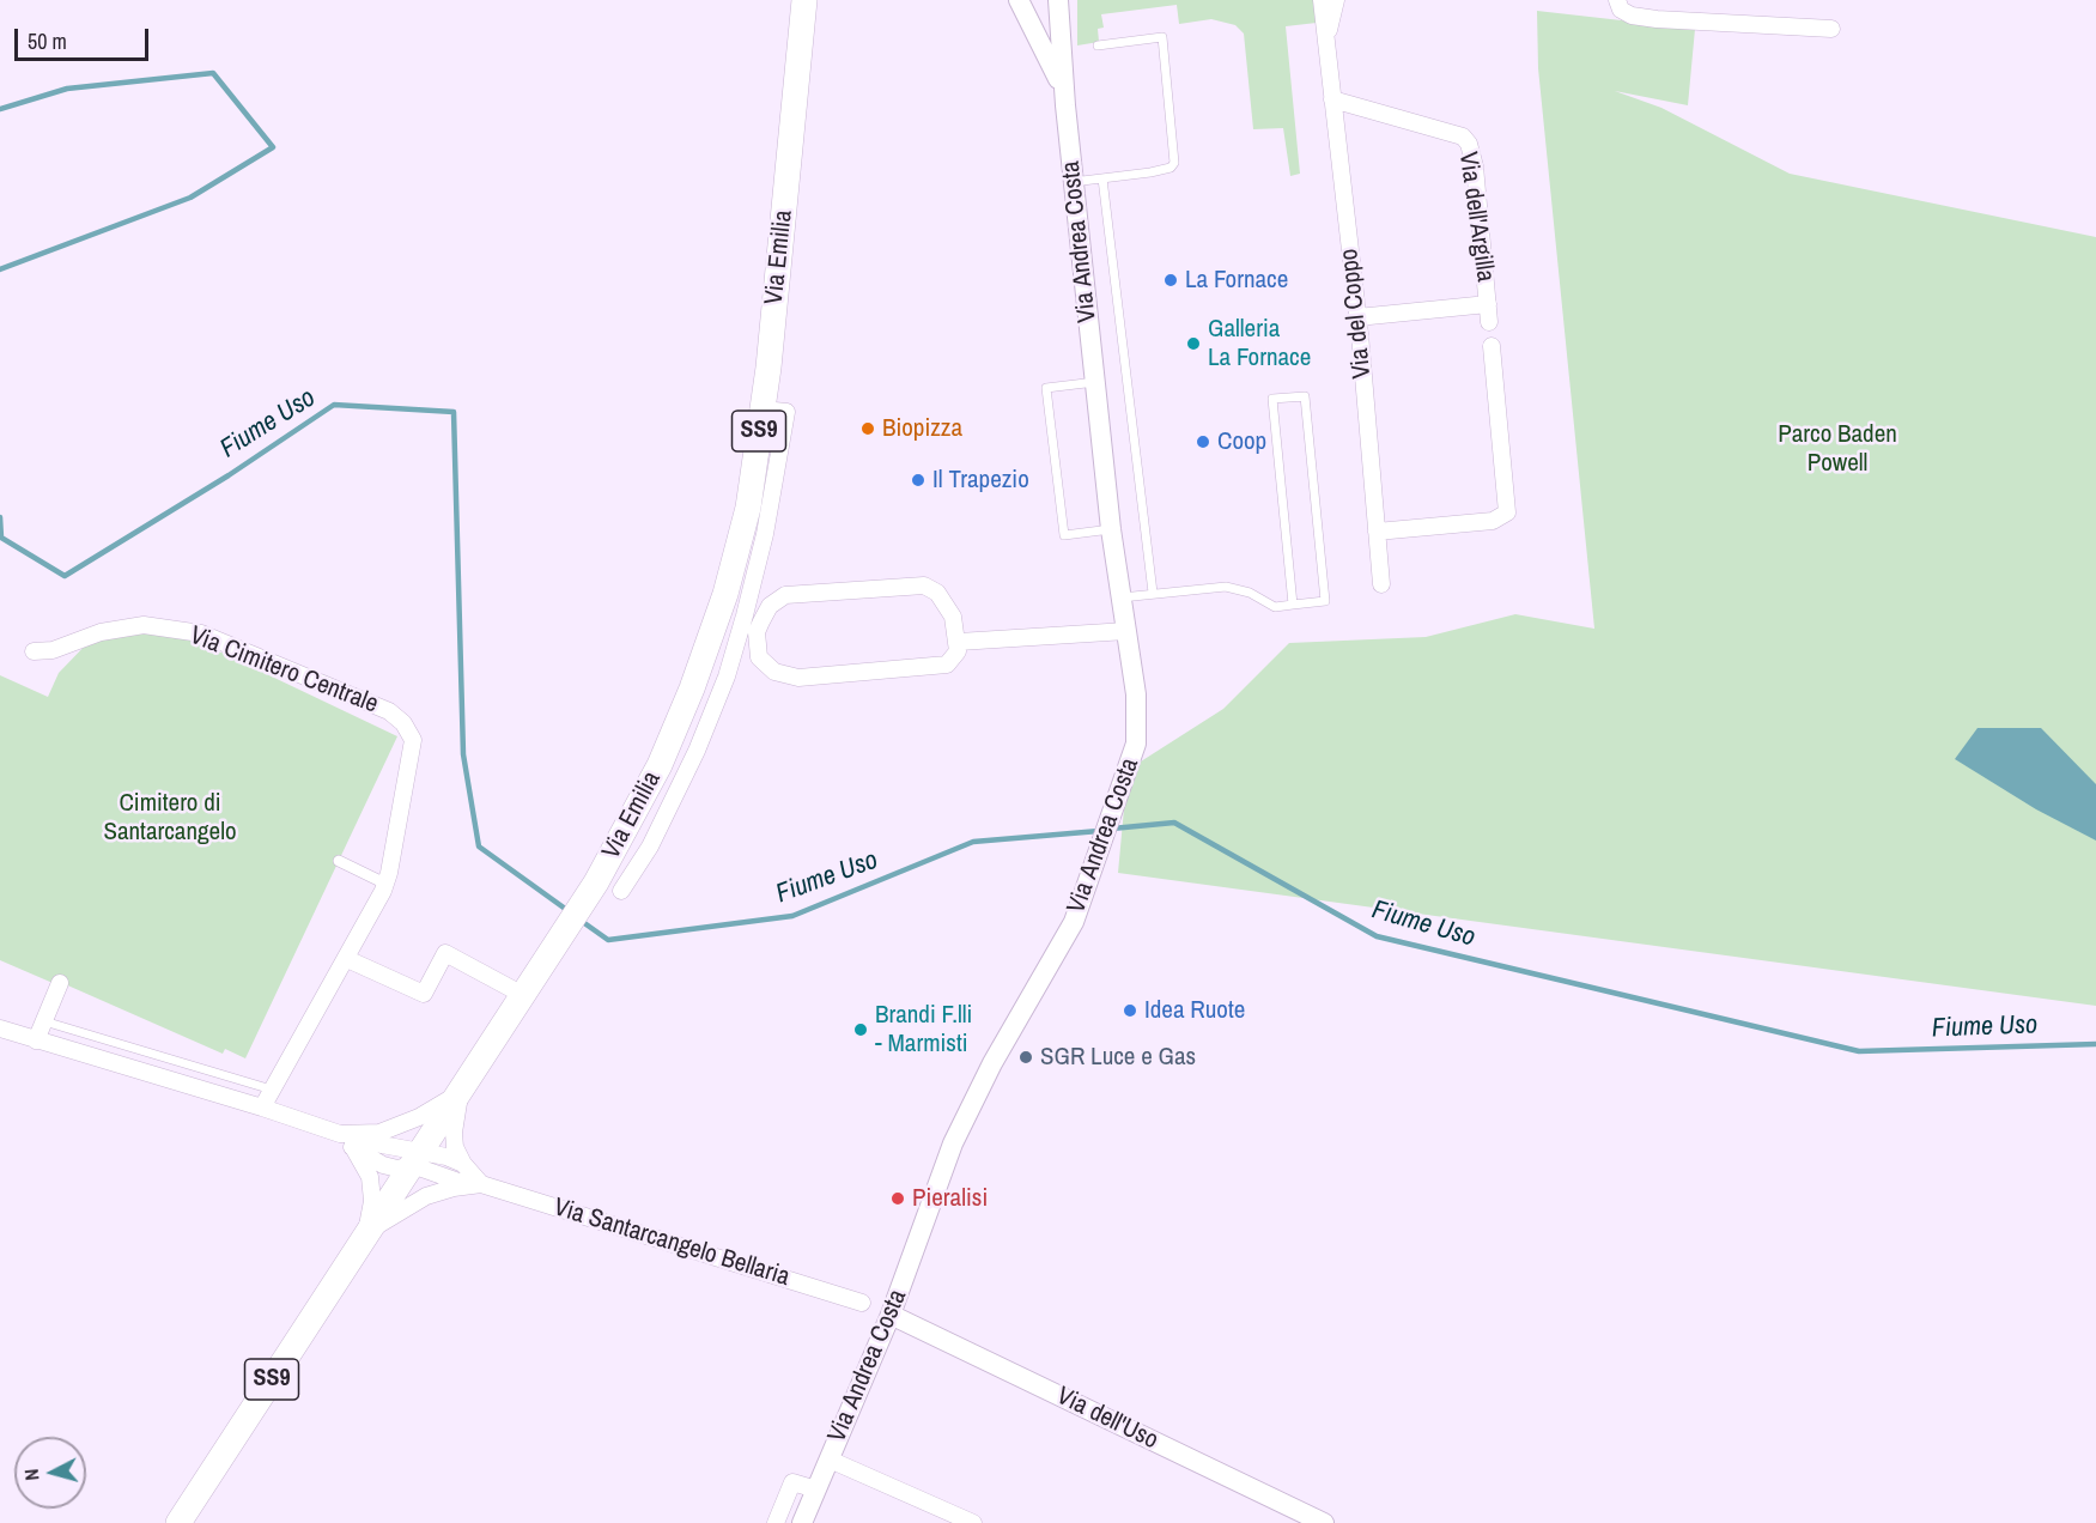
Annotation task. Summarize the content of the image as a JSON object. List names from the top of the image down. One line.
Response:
{"streets":{"main road":["Via Emilia","SS9"],"street":["Via dell'Argilla","Via Andrea Costa","Via del Coppo","Via Cimitero Centrale","Via Santarcangelo Bellaria","Via dell'Uso"]},"crossings":[["Via dell'Argilla","Via del Coppo"],["Via Andrea Costa","Via dell'Uso"],["Via Emilia","Via Santarcangelo Bellaria"]],"water":["Fiume Uso"],"parks":["Parco Baden Powell","Cimitero di Santarcangelo"],"places":["La Fornace","Galleria La Fornace","Biopizza","Coop","Il Trapezio","Idea Ruote","Brandi F.lli - Marmisti","SGR Luce e Gas","Pieralisi"],"scale_bar":"50 m","north":"left"}
